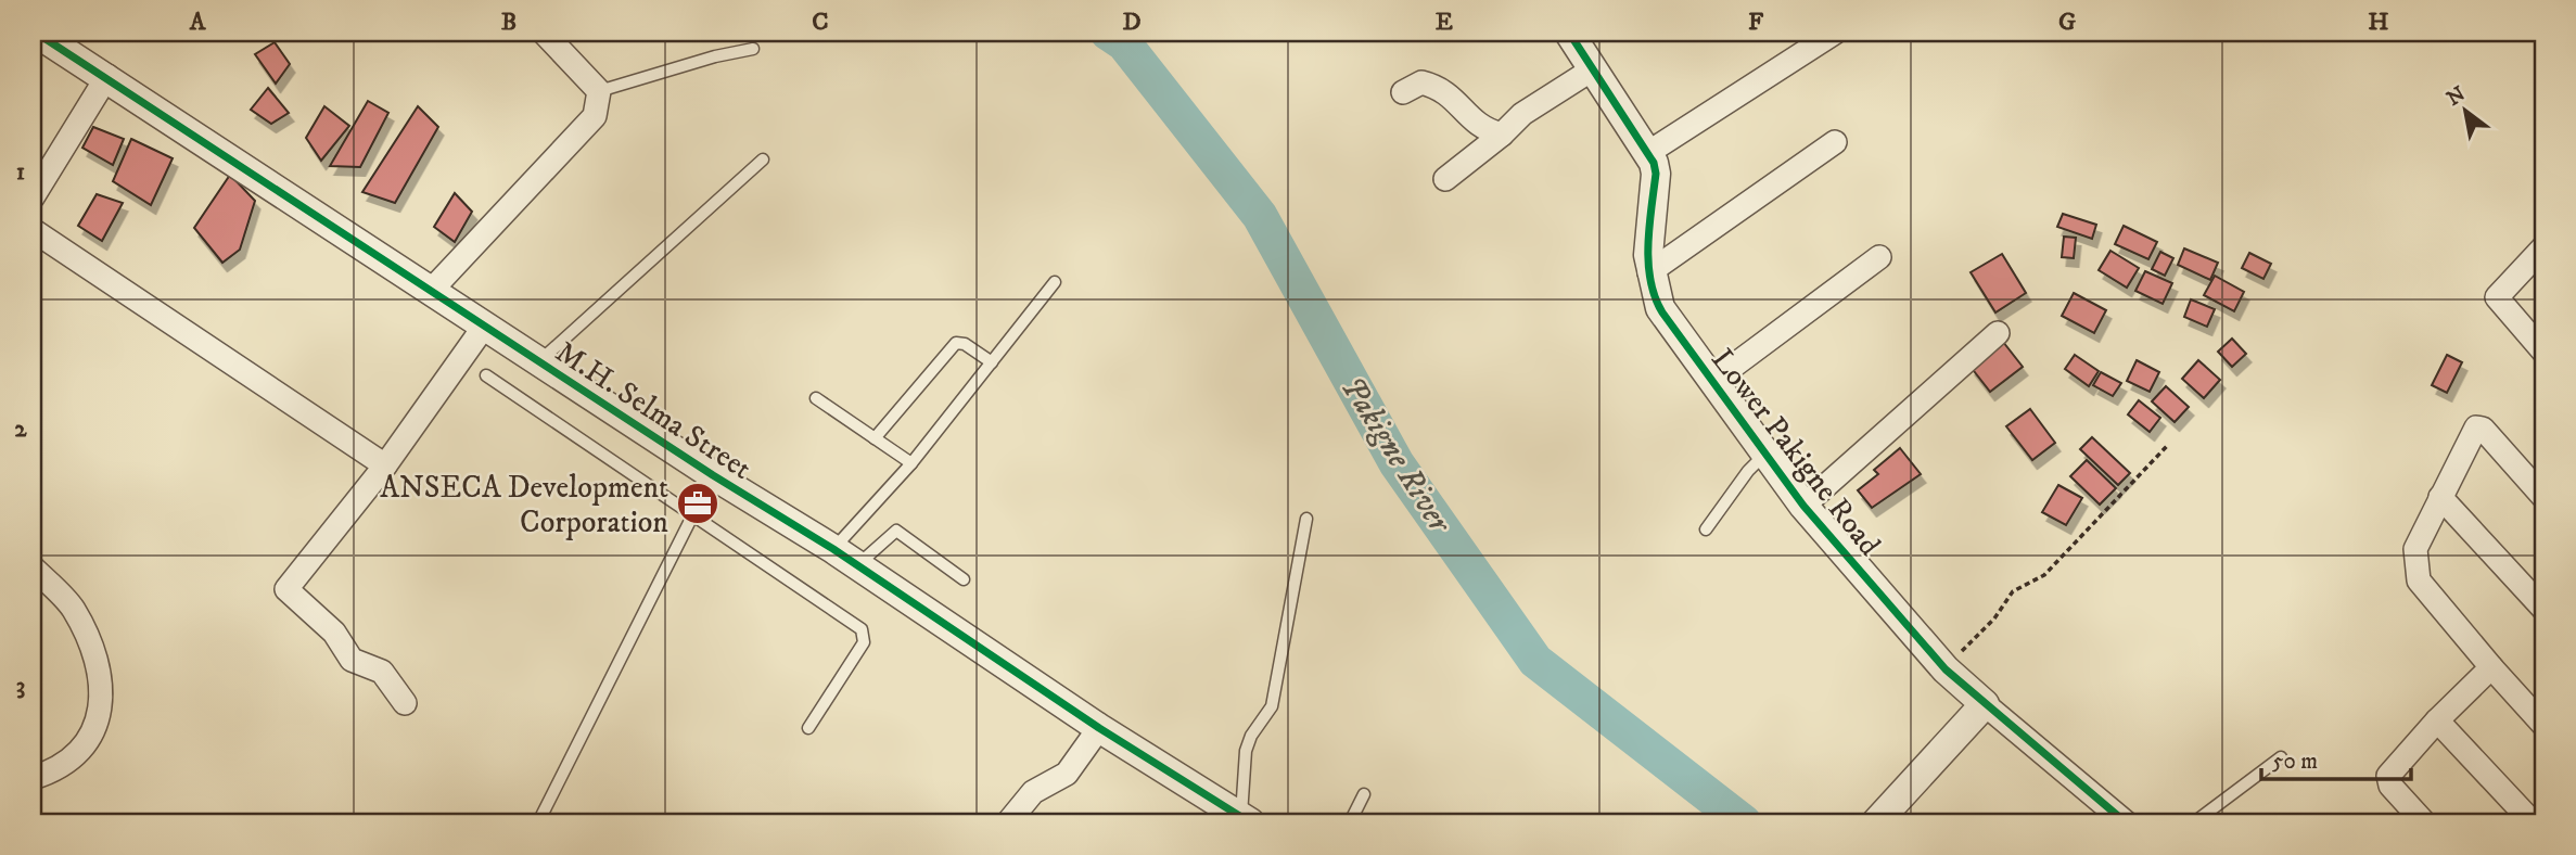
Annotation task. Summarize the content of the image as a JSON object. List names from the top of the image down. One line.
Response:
{"streets":{"street":["M.H. Selma Street","Lower Pakigne Road"]},"water":["Pakigne River"],"places":{"office":["ANSECA Development Corporation"]},"scale_bar":"50 m","north":"top left","grid":{"columns":["A","B","C","D","E","F","G","H"],"rows":["1","2","3"]}}
